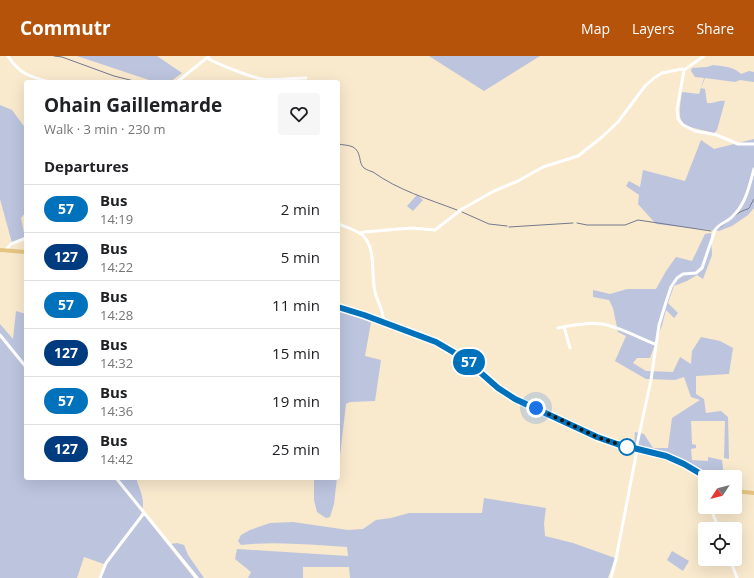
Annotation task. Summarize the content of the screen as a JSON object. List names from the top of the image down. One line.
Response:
{"lines":["bus line 57"],"north":"bottom left","page":{"header":"Commutr","nav":["Map","Layers","Share"],"on_map":"57","heading":[["Ohain Gaillemarde","Walk · 3 min · 230 m"],"Departures"],"list":[{"mark":"57","name":"Bus","note":"14:19","value":"2 min"},{"mark":"127","name":"Bus","note":"14:22","value":"5 min"},{"mark":"57","name":"Bus","note":"14:28","value":"11 min"},{"mark":"127","name":"Bus","note":"14:32","value":"15 min"},{"mark":"57","name":"Bus","note":"14:36","value":"19 min"},{"mark":"127","name":"Bus","note":"14:42","value":"25 min"}]}}
